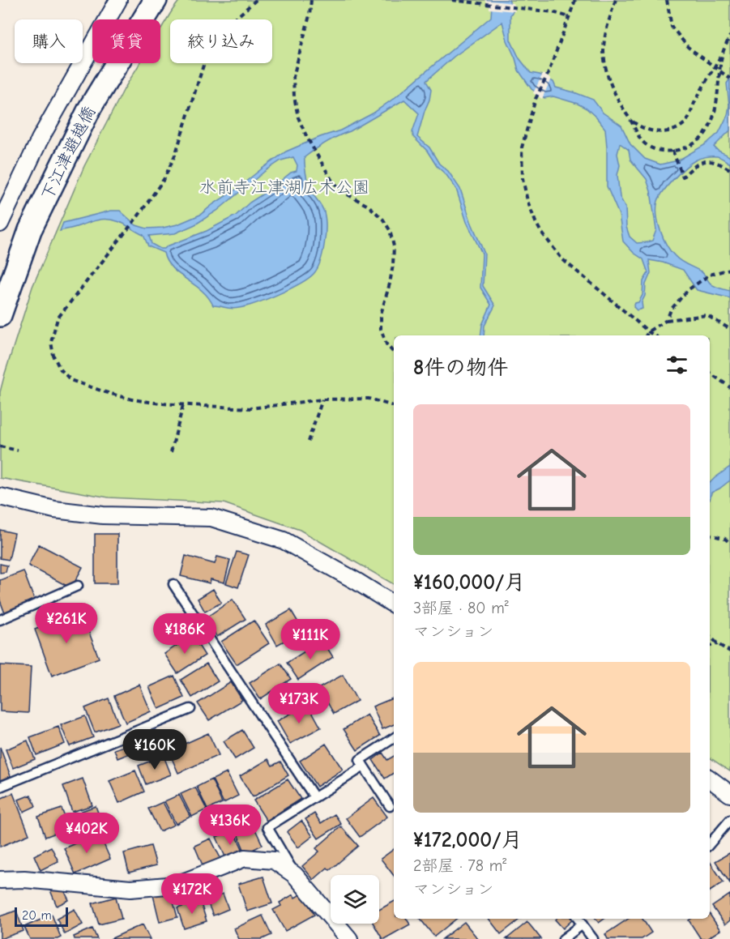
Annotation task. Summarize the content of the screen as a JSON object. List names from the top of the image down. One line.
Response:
{"streets":{"street":["下江津避越僑"]},"parks":["水前寺江津湖広木公園"],"scale_bar":"20 m","page":{"chip":["購入","賃貸","絞り込み"],"heading":"8件の物件","list":[{"name":"¥160,000/月","note":"3部屋 · 80 m² · マンション"},{"name":"¥172,000/月","note":"2部屋 · 78 m² · マンション"}],"price":["¥261K","¥186K","¥111K","¥173K","¥160K","¥136K","¥402K","¥172K"],"scale":"20 m"}}
